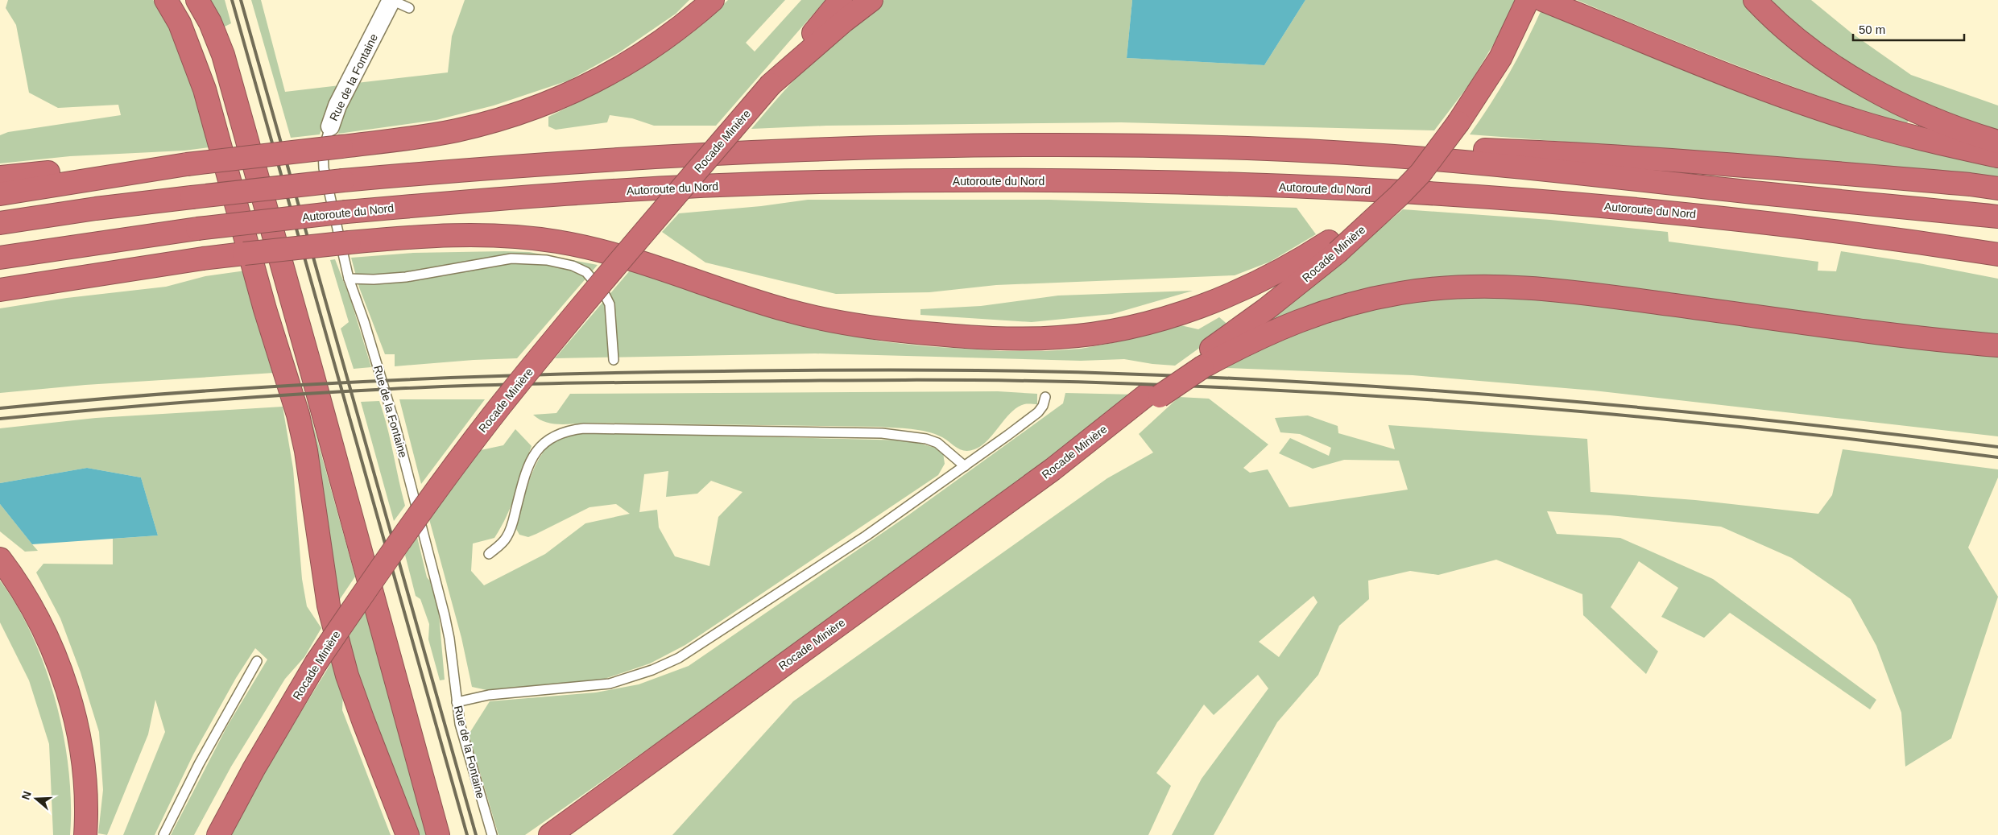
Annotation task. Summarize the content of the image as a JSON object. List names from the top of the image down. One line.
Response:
{"streets":{"highway":["Rocade Minière","Autoroute du Nord"],"street":["Rue de la Fontaine"]},"scale_bar":"50 m","north":"left"}
